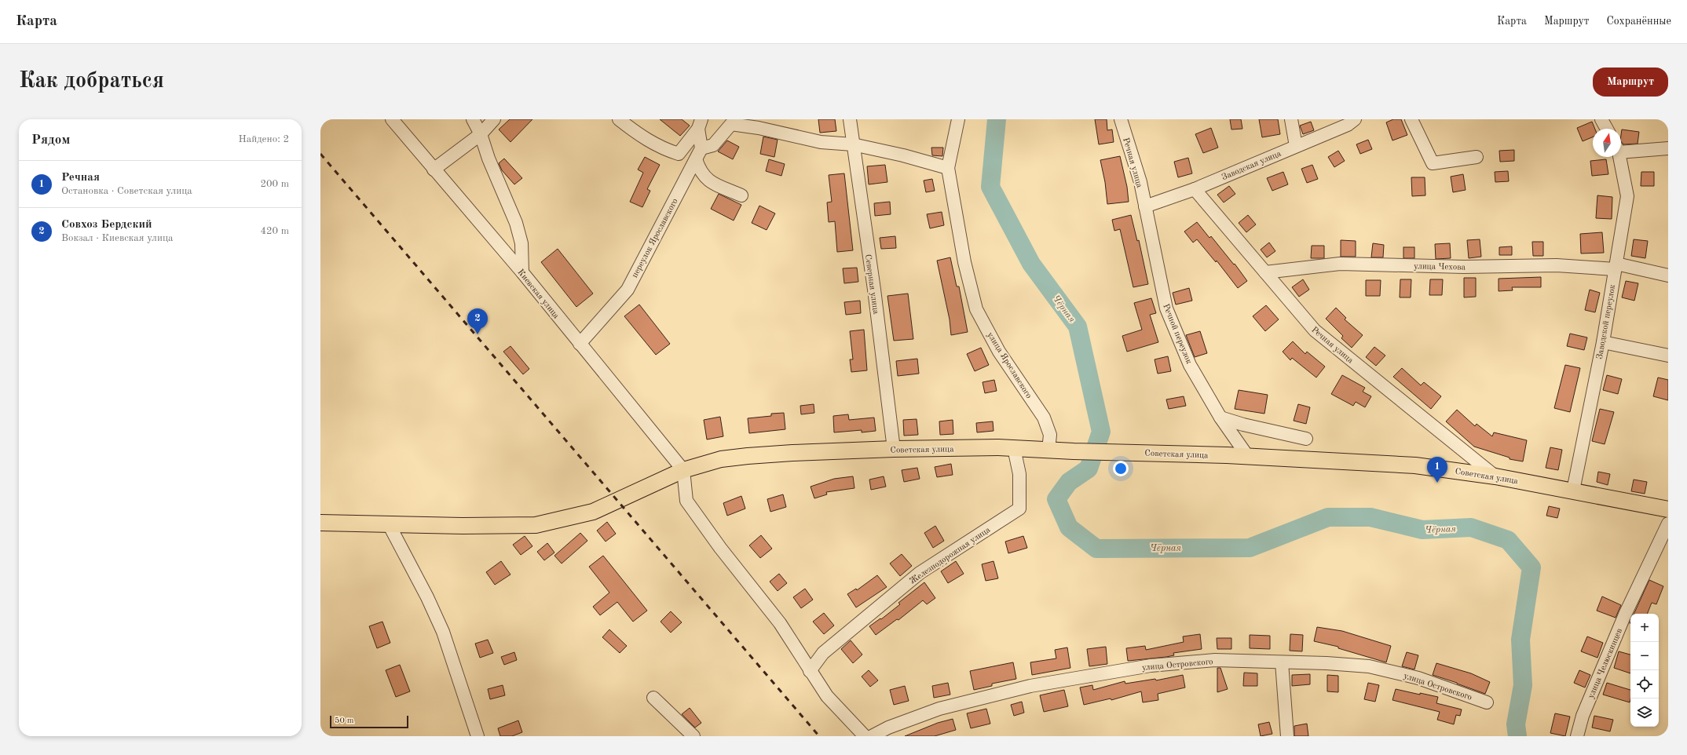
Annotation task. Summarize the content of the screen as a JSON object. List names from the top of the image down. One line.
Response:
{"streets":{"main road":["Советская улица"],"street":["Речная улица","Заводская улица","переулок Ярославского","улица Чехова","Северная улица","Киевская улица","Заводской переулок","Речной переулок","улица Ярославского","Железнодорожная улица","улица Челюскинцев","улица Островского"]},"crossings":[["Речная улица","Заводская улица"],["Речная улица","улица Чехова"],["Речная улица","Речной переулок"],["Речная улица","Советская улица"],["Заводская улица","Речной переулок"],["переулок Ярославского","Киевская улица"],["улица Чехова","Заводской переулок"],["Северная улица","Советская улица"],["Киевская улица","Советская улица"],["Заводской переулок","Советская улица"],["Речной переулок","Советская улица"],["улица Ярославского","Советская улица"],["Советская улица","Железнодорожная улица"]],"water":["Чёрная"],"scale_bar":"50 m","north":"top","page":{"header":"Карта","nav":["Карта","Маршрут","Сохранённые"],"buttons":"Маршрут","title":"Как добраться","heading":["Рядом","Найдено: 2"],"list":[{"mark":"1","name":"Речная","note":"Остановка · Советская улица","value":"200 m"},{"mark":"2","name":"Совхоз Бердский","note":"Вокзал · Киевская улица","value":"420 m"}],"pins":["2","1"],"map_buttons":["+","−"],"scale":"50 m"}}
